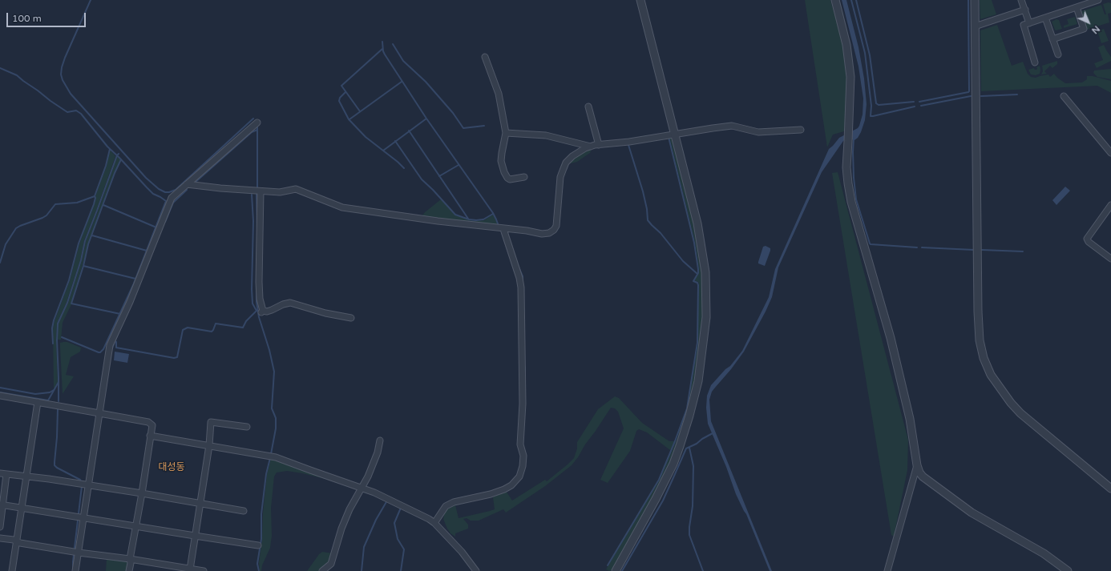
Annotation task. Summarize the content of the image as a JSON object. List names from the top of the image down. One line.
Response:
{"districts":["대성동"],"scale_bar":"100 m","north":"bottom right"}
